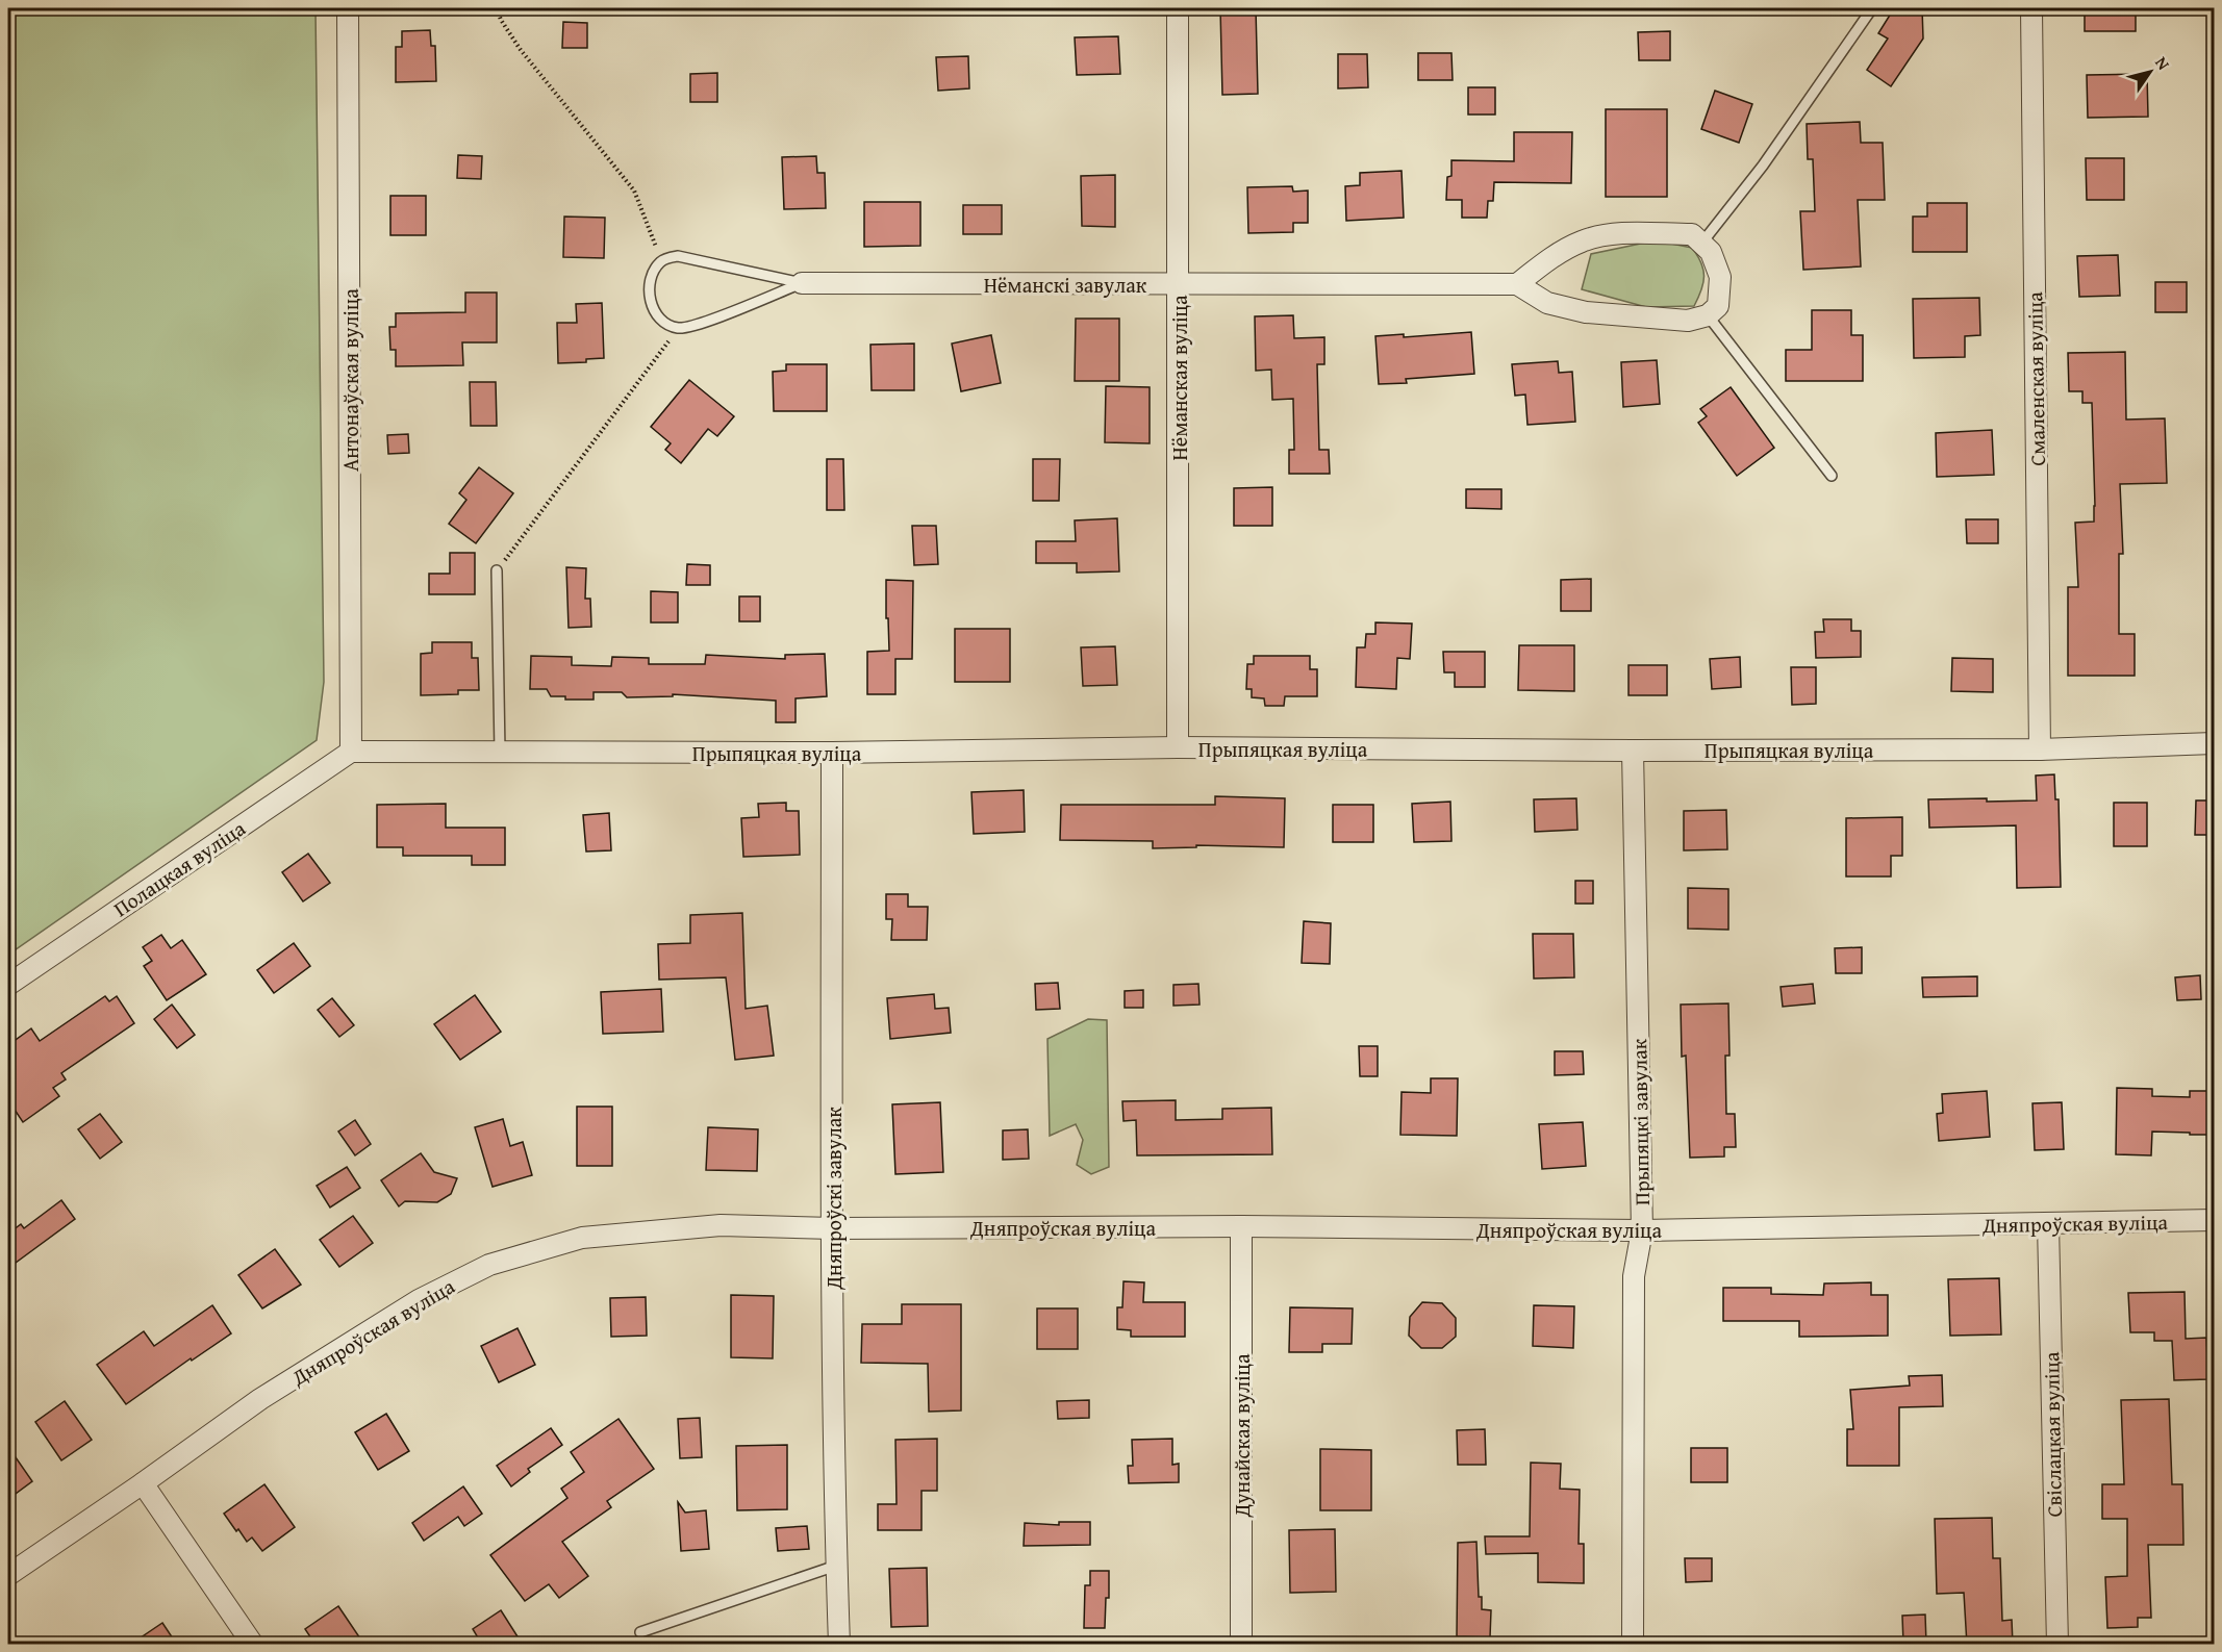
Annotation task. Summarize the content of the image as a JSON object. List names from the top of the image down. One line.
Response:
{"streets":{"street":["Нёманскі завулак","Нёманская вуліца","Смаленская вуліца","Антонаўская вуліца","Прыпяцкая вуліца","Полацкая вуліца","Прыпяцкі завулак","Дняпроўскі завулак","Дняпроўская вуліца","Свіслацкая вуліца","Дунайская вуліца"]},"crossings":[["Нёманскі завулак","Нёманская вуліца"],["Нёманская вуліца","Прыпяцкая вуліца"],["Смаленская вуліца","Прыпяцкая вуліца"],["Антонаўская вуліца","Прыпяцкая вуліца"],["Антонаўская вуліца","Полацкая вуліца"],["Прыпяцкая вуліца","Полацкая вуліца"],["Прыпяцкая вуліца","Прыпяцкі завулак"],["Прыпяцкая вуліца","Дняпроўскі завулак"],["Прыпяцкі завулак","Дняпроўская вуліца"],["Дняпроўскі завулак","Дняпроўская вуліца"],["Дняпроўская вуліца","Свіслацкая вуліца"],["Дняпроўская вуліца","Дунайская вуліца"]],"north":"top right"}
